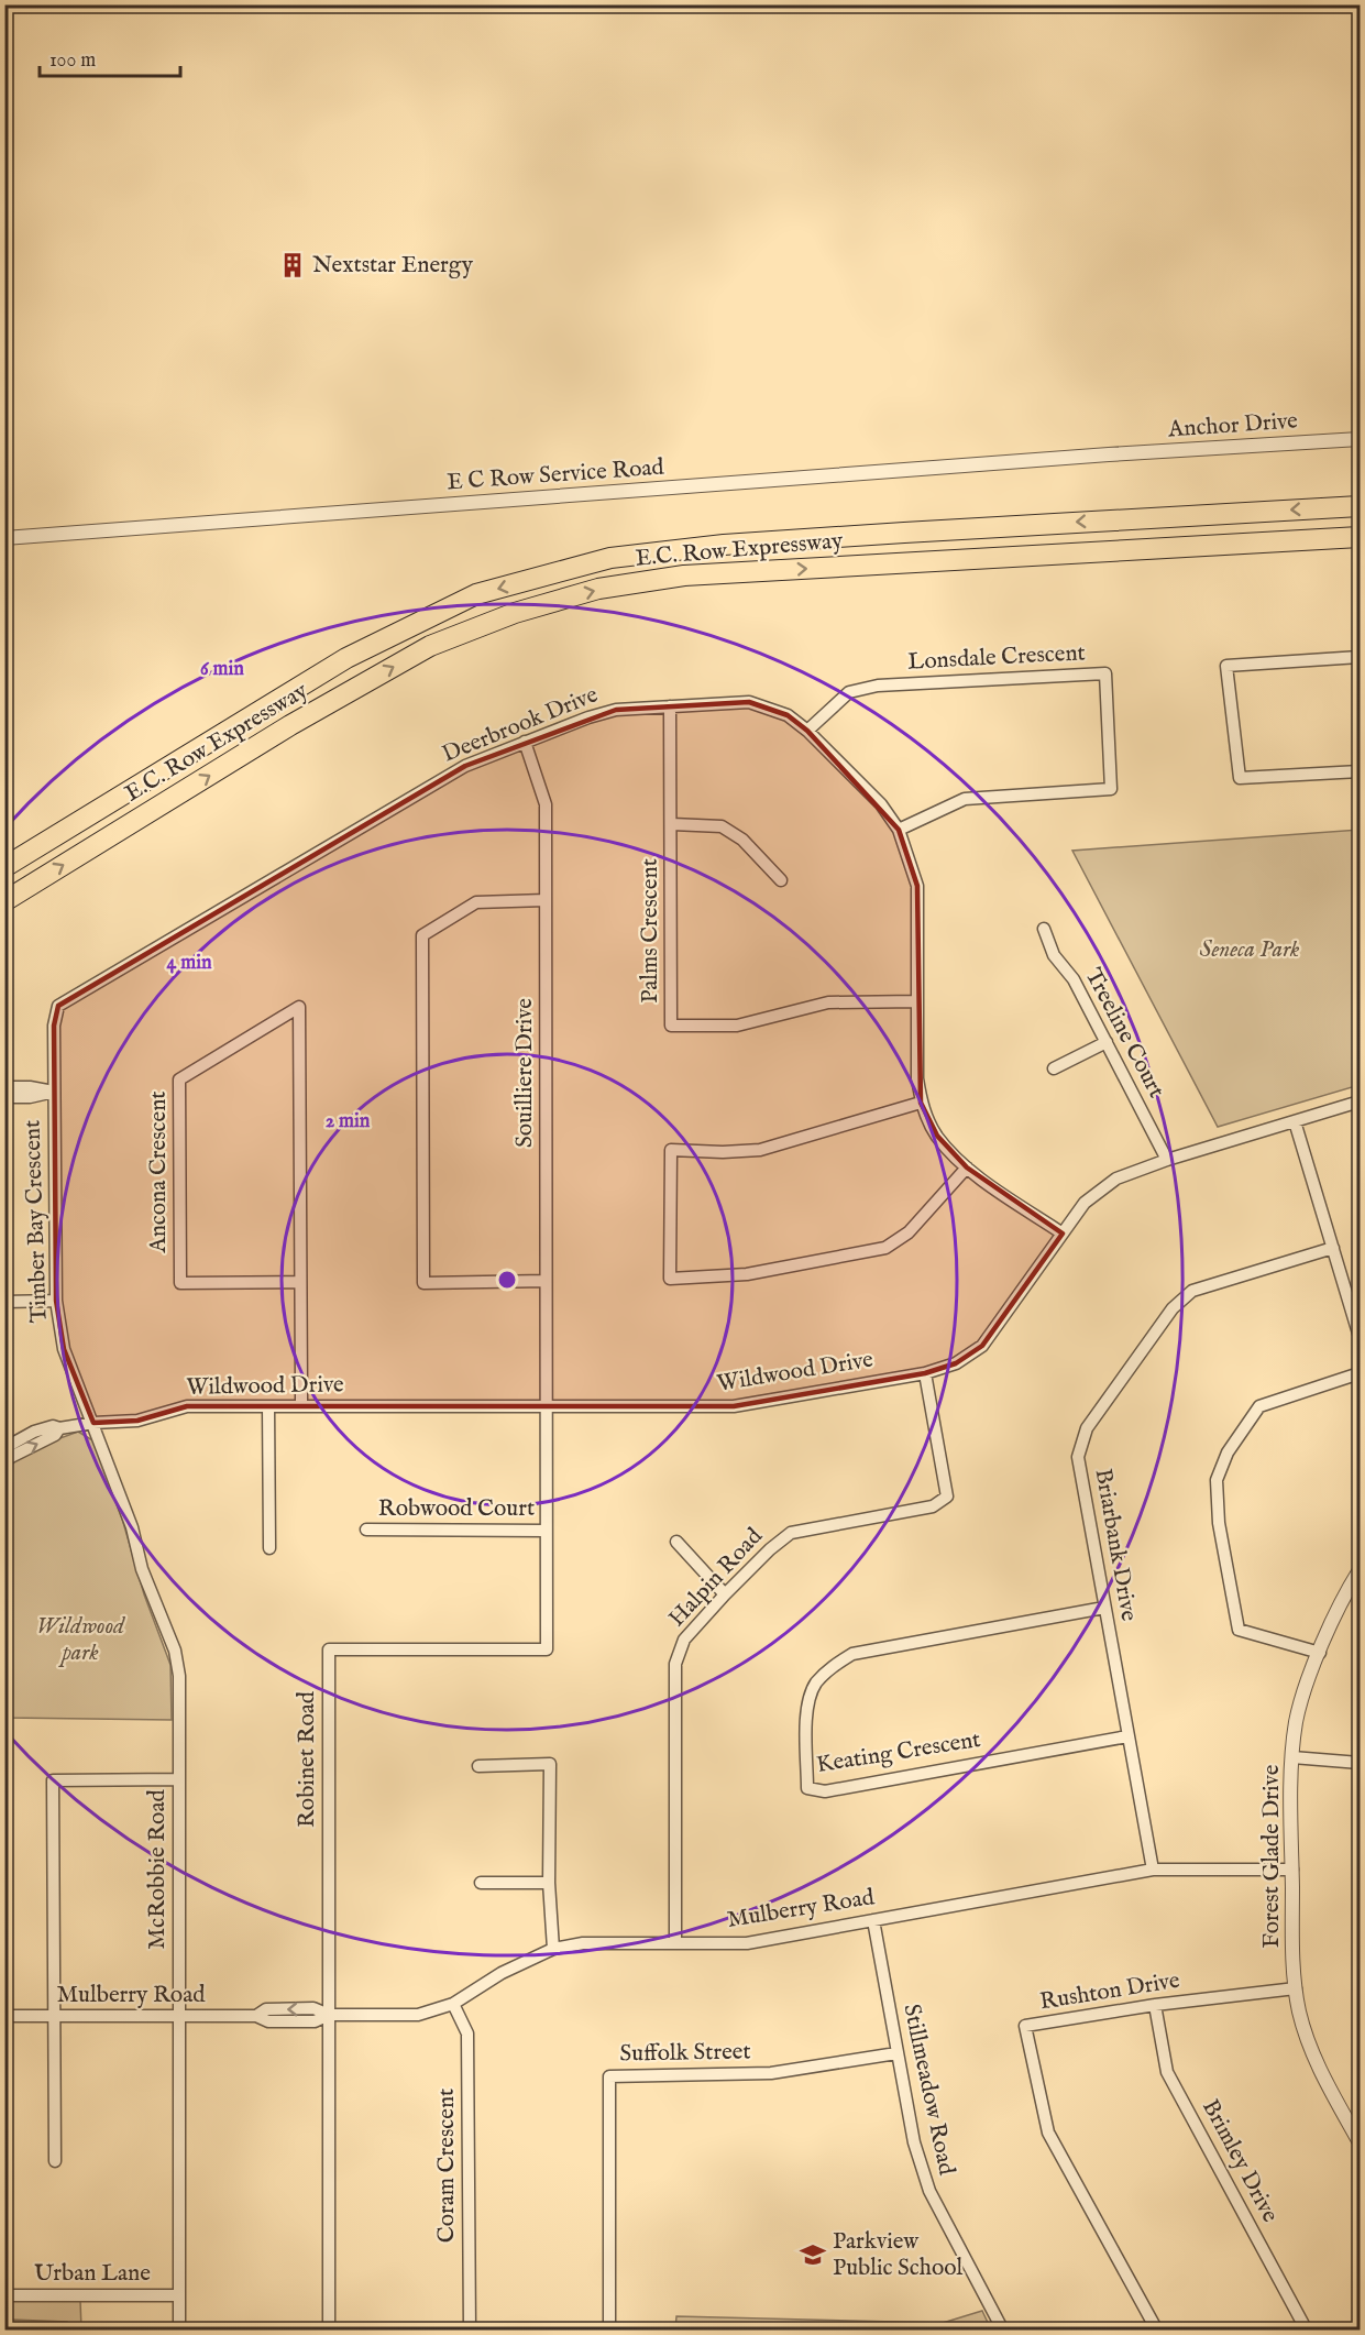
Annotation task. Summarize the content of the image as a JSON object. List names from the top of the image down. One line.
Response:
{"streets":{"highway":["E.C. Row Expressway"],"street":["Anchor Drive","E C Row Service Road","Lonsdale Crescent","Deerbrook Drive","Palms Crescent","Treeline Court","Souilliere Drive","Ancona Crescent","Timber Bay Crescent","Wildwood Drive","Robwood Court","Briarbank Drive","Halpin Road","Keating Crescent","Robinet Road","Forest Glade Drive","McRobbie Road","Mulberry Road","Rushton Drive","Suffolk Street","Stillmeadow Road","Brimley Drive","Coram Crescent","Urban Lane"]},"crossings":[["Anchor Drive","E C Row Service Road"],["Lonsdale Crescent","Deerbrook Drive"],["Deerbrook Drive","Palms Crescent"],["Deerbrook Drive","Souilliere Drive"],["Deerbrook Drive","Timber Bay Crescent"],["Deerbrook Drive","Wildwood Drive"],["Treeline Court","Wildwood Drive"],["Souilliere Drive","Wildwood Drive"],["Souilliere Drive","Robinet Road"],["Ancona Crescent","Wildwood Drive"],["Timber Bay Crescent","Wildwood Drive"],["Timber Bay Crescent","McRobbie Road"],["Wildwood Drive","Halpin Road"],["Wildwood Drive","Robinet Road"],["Wildwood Drive","McRobbie Road"],["Robwood Court","Robinet Road"],["Briarbank Drive","Keating Crescent"],["Briarbank Drive","Mulberry Road"],["Halpin Road","Mulberry Road"],["Robinet Road","Mulberry Road"],["Forest Glade Drive","Mulberry Road"],["Forest Glade Drive","Rushton Drive"],["McRobbie Road","Mulberry Road"],["McRobbie Road","Urban Lane"],["Mulberry Road","Stillmeadow Road"],["Mulberry Road","Coram Crescent"],["Rushton Drive","Brimley Drive"],["Suffolk Street","Stillmeadow Road"]],"parks":["Seneca Park","Wildwood park"],"places":{"building":["Nextstar Energy"],"school or university":["Parkview Public School"]},"scale_bar":"100 m","rings":["6 min","4 min","2 min"]}
